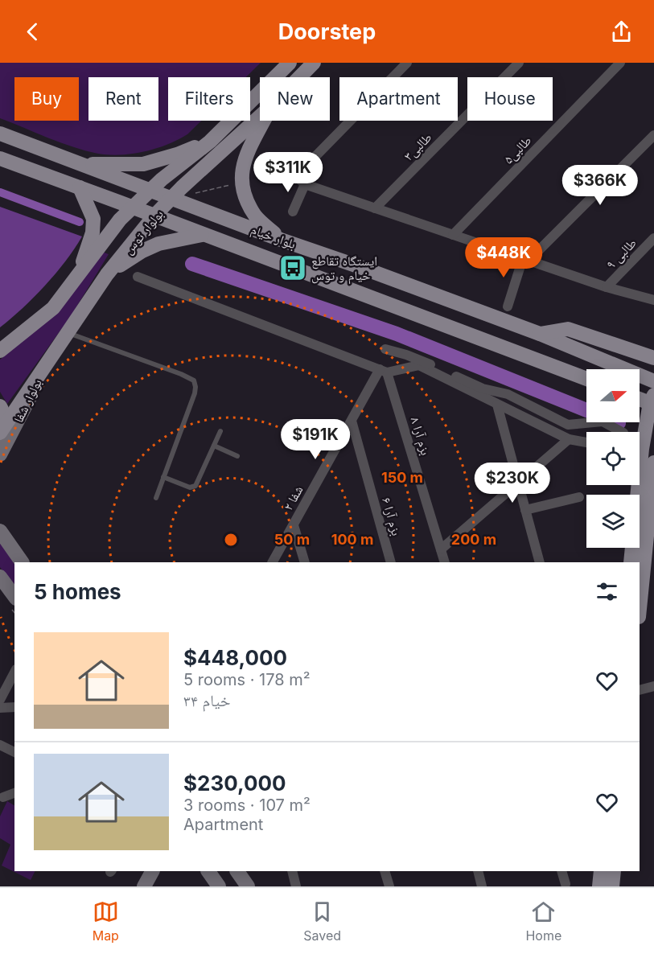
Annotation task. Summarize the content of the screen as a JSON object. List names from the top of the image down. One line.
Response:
{"streets":{"main road":["بولوار توس","بلوار خیام"],"street":["طالبی۳","طالبی۵","طالبی ۹","بولوار شفا","بزم آرا ۸","شفا ۲","بزم آرا ۶"]},"crossings":[["بولوار توس","بلوار خیام"],["بولوار توس","بولوار شفا"],["بزم آرا ۸","شفا ۲"],["شفا ۲","بزم آرا ۶"]],"places":{"bus stop":["ایستگاه تقاطع خیام و توس"]},"north":"right","page":{"header":"Doorstep","chip":["Buy","Rent","Filters","New","Apartment","House"],"price":["$311K","$366K","$448K","$191K","$230K"],"heading":"5 homes","list":[{"name":"$448,000","note":"5 rooms · 178 m² · خیام ۳۴"},{"name":"$230,000","note":"3 rooms · 107 m² · Apartment"}],"tabs":["Map","Saved","Home"]},"rings":["150 m","50 m","100 m","200 m"]}
